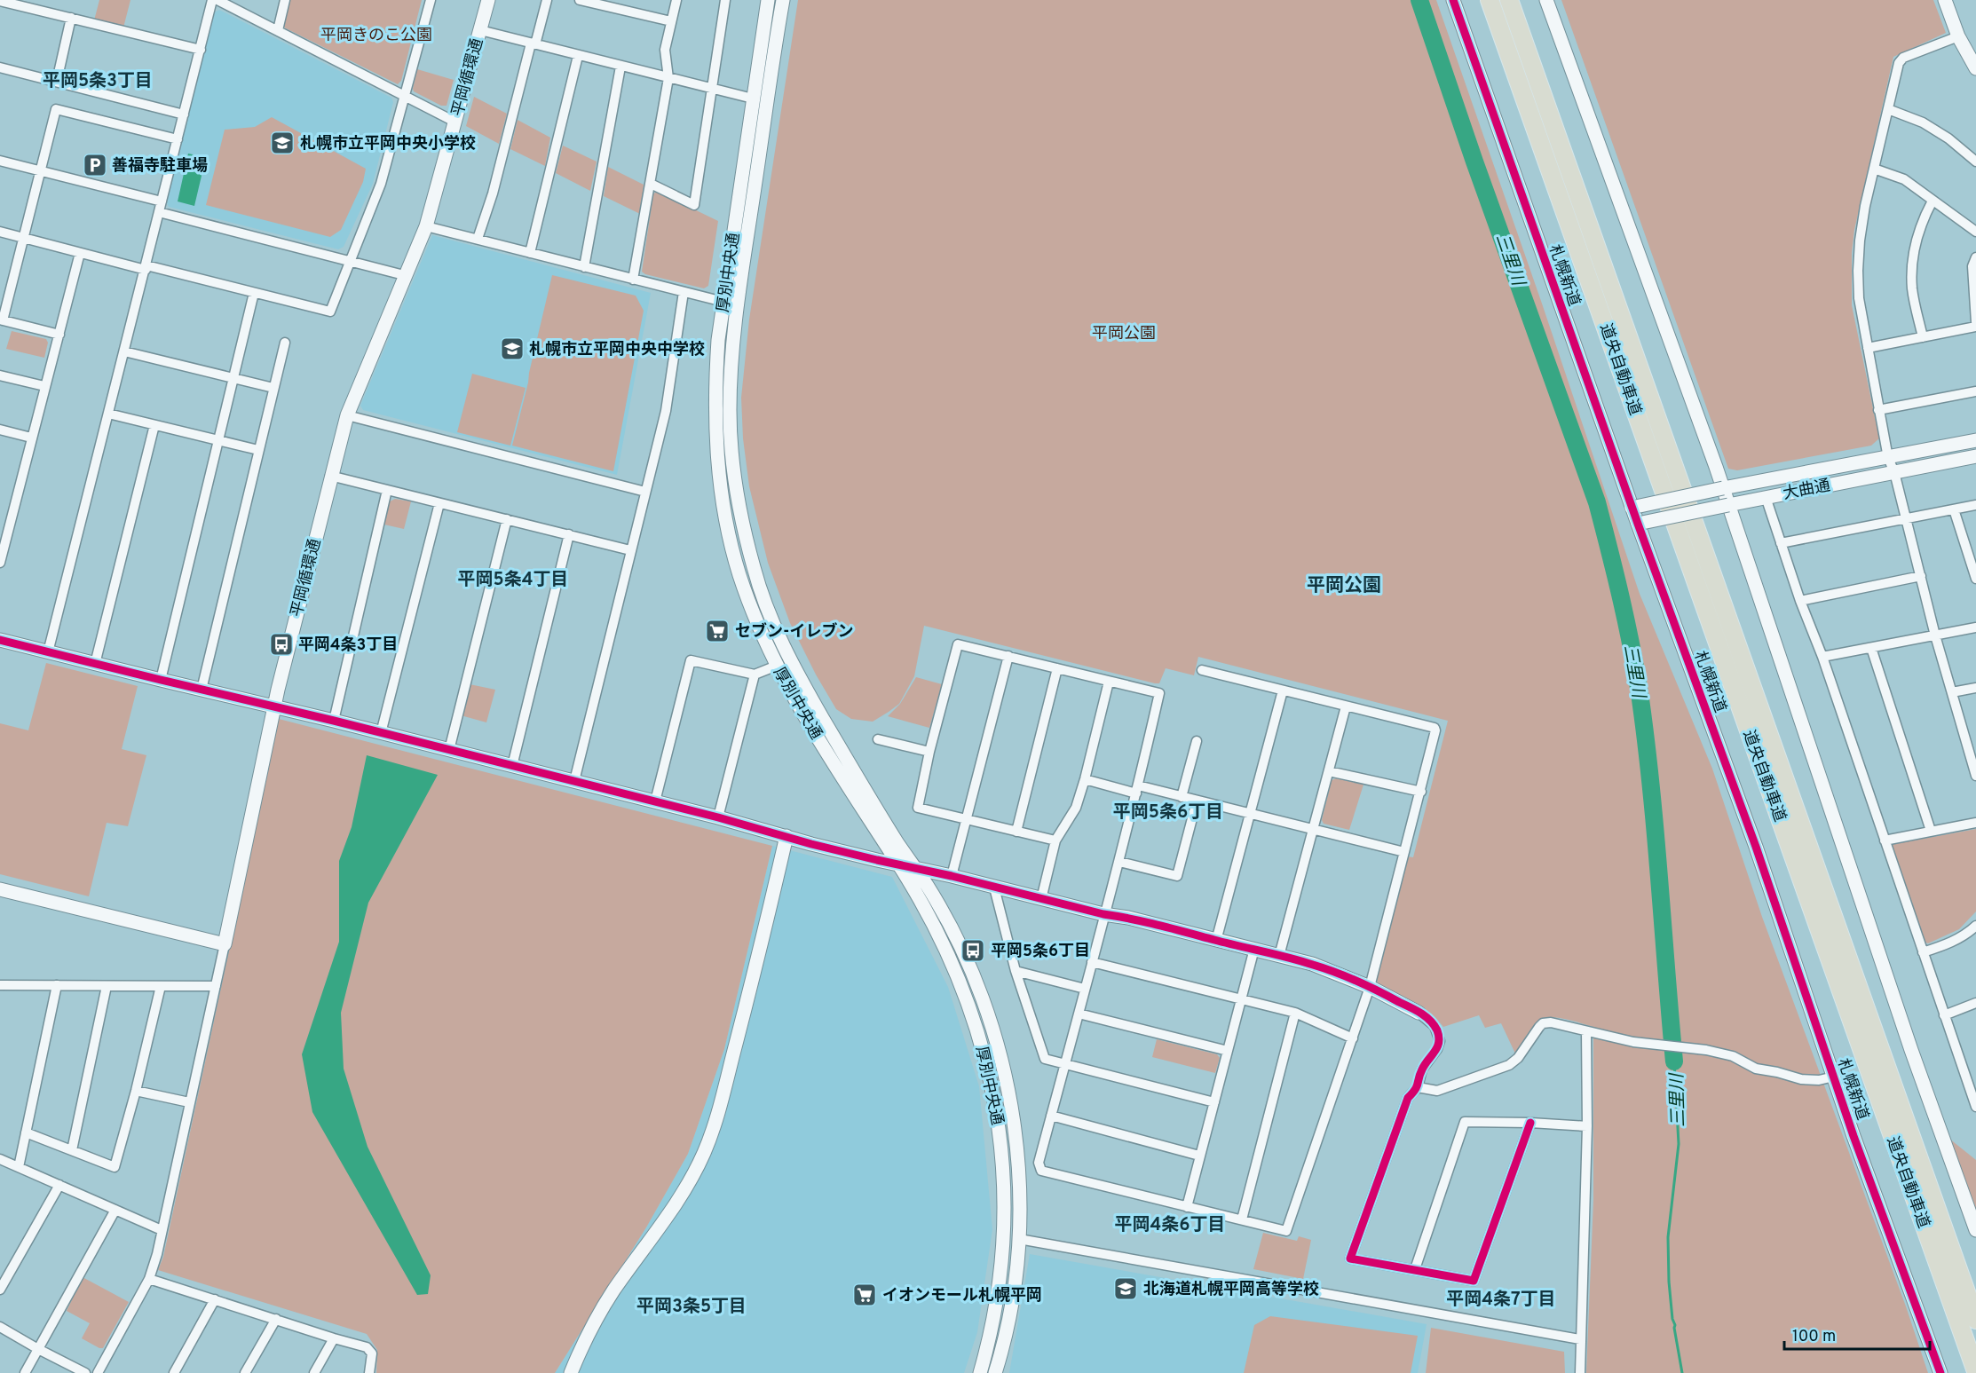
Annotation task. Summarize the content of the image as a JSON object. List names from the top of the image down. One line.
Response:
{"streets":{"highway":["道央自動車道"],"street":["平岡循環通","厚別中央通","札幌新道","大曲通"]},"crossings":[["札幌新道","大曲通"]],"districts":["平岡5条3丁目","平岡5条4丁目","平岡公園","平岡5条6丁目","平岡4条6丁目","平岡4条7丁目","平岡3条5丁目"],"water":["三里川"],"parks":["平岡きのこ公園","平岡公園"],"places":{"school or university":["札幌市立平岡中央小学校","札幌市立平岡中央中学校","北海道札幌平岡高等学校"],"parking":["善福寺駐車場"],"supermarket":["セブン-イレブン","イオンモール札幌平岡"],"bus stop":["平岡4条3丁目","平岡5条6丁目"]},"scale_bar":"100 m"}
